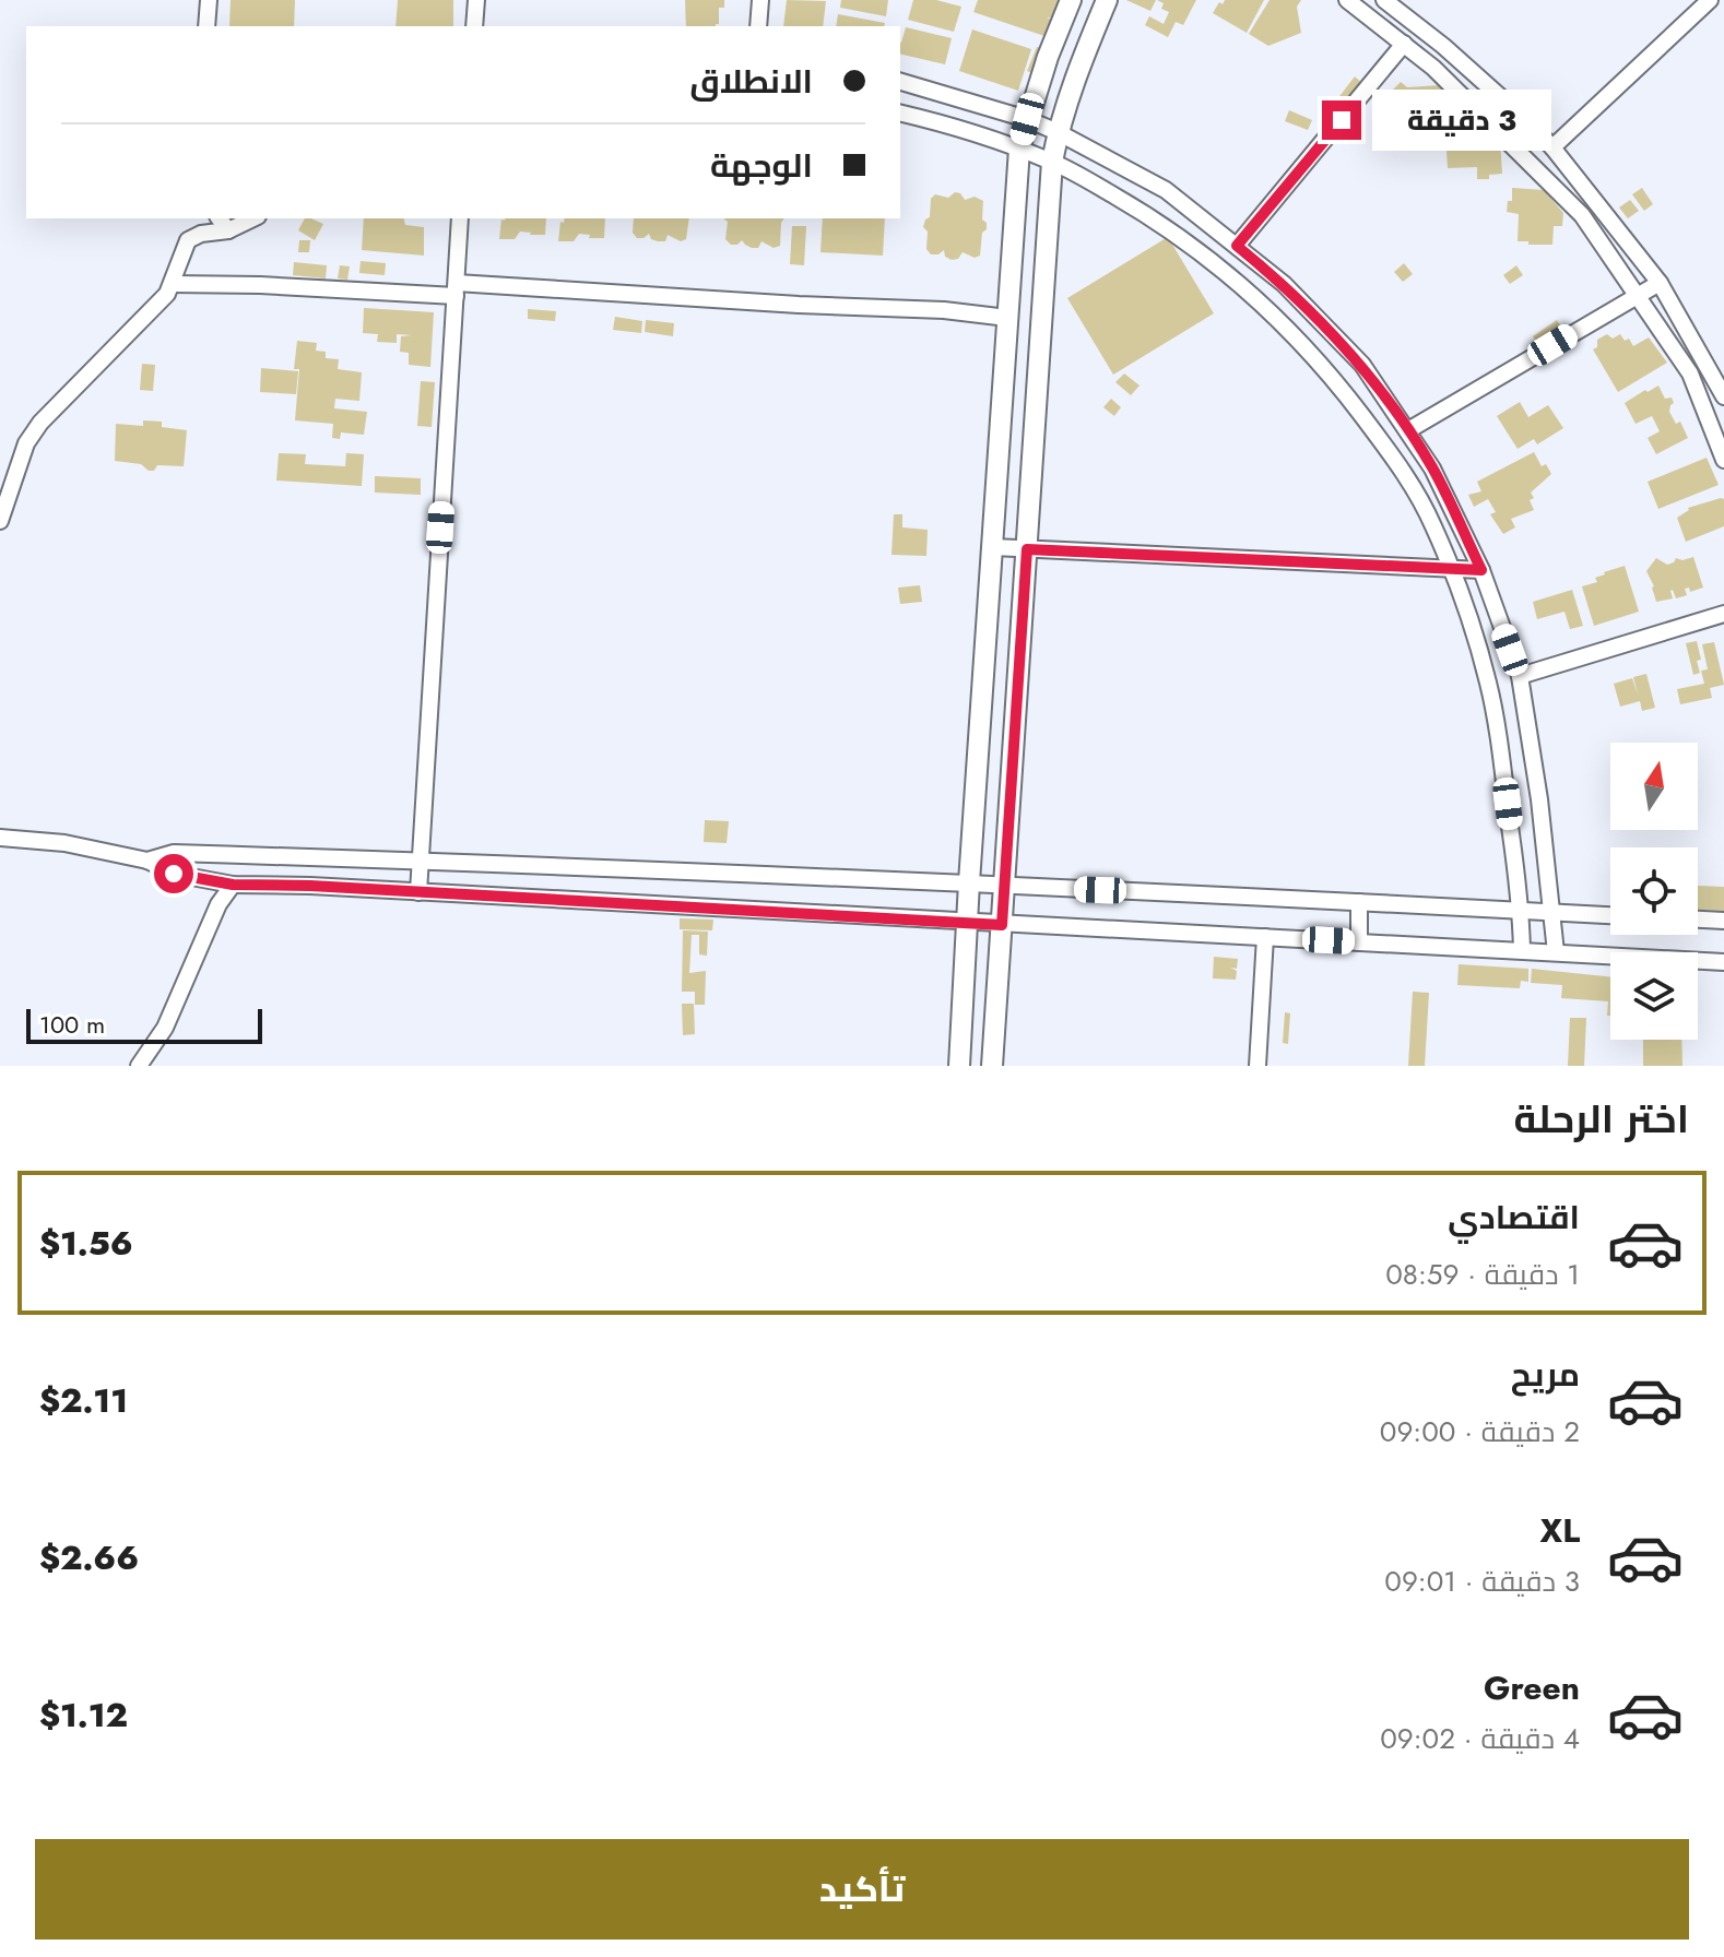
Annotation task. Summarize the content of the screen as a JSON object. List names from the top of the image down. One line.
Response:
{"scale_bar":"100 m","north":"top","page":{"banner":["الانطلاق","الوجهة"],"bubble":"3 دقيقة","scale":"100 m","heading":"اختر الرحلة","list":[{"name":"اقتصادي","note":"1 دقيقة · 08:59","value":"$1.56"},{"name":"مريح","note":"2 دقيقة · 09:00","value":"$2.11"},{"name":"XL","note":"3 دقيقة · 09:01","value":"$2.66"},{"name":"Green","note":"4 دقيقة · 09:02","value":"$1.12"}],"buttons":"تأكيد"}}
